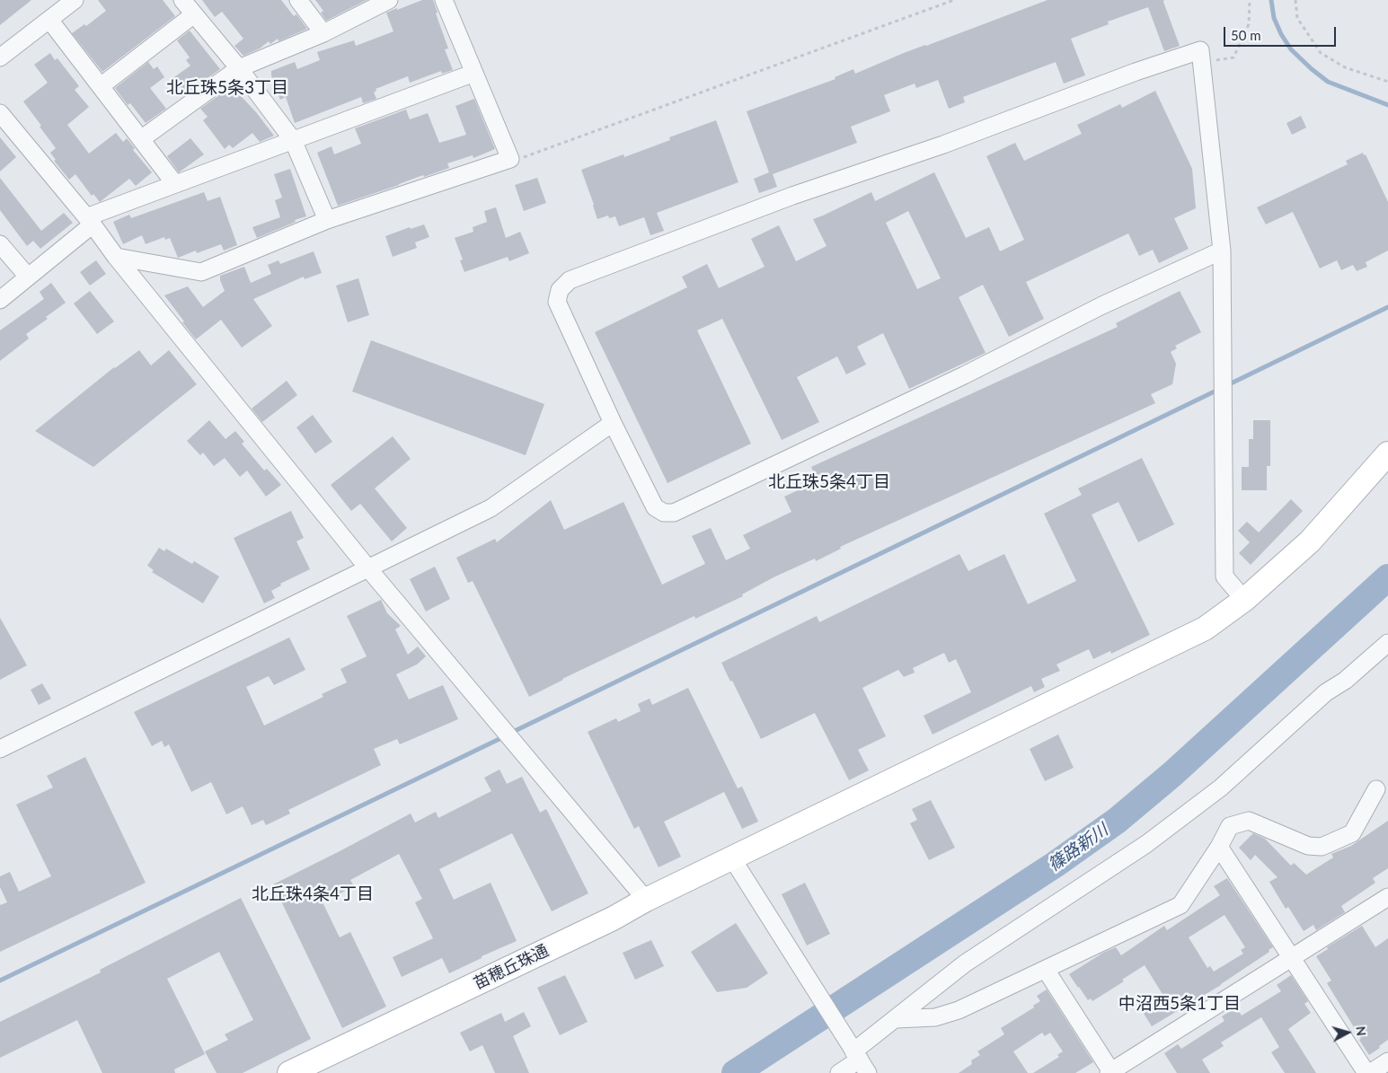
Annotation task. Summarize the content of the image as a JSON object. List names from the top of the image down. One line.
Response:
{"streets":{"street":["苗穂丘珠通"]},"districts":["北丘珠5条3丁目","北丘珠5条4丁目","北丘珠4条4丁目","中沼西5条1丁目"],"water":["篠路新川"],"scale_bar":"50 m","north":"right"}
